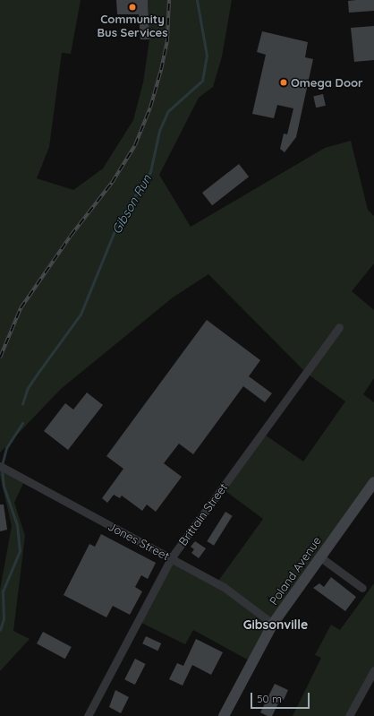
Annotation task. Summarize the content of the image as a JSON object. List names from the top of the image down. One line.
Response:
{"streets":{"main road":["Poland Avenue"],"street":["Brittain Street","Jones Street"]},"crossings":[["Brittain Street","Jones Street"],["Jones Street","Poland Avenue"]],"districts":["Gibsonville"],"water":["Gibson Run"],"places":["Community Bus Services","Omega Door"],"scale_bar":"50 m"}
